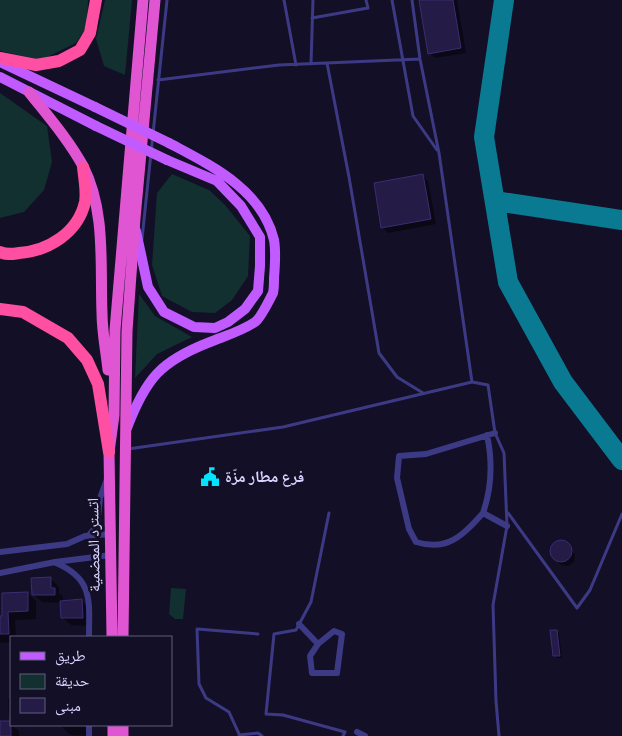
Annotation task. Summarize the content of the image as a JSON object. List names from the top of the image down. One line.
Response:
{"streets":{"highway":["اتسترد المعضمية"]},"places":{"public building":["فرع مطار مزّة"]},"legend":["طريق","حديقة","مبنى"]}
